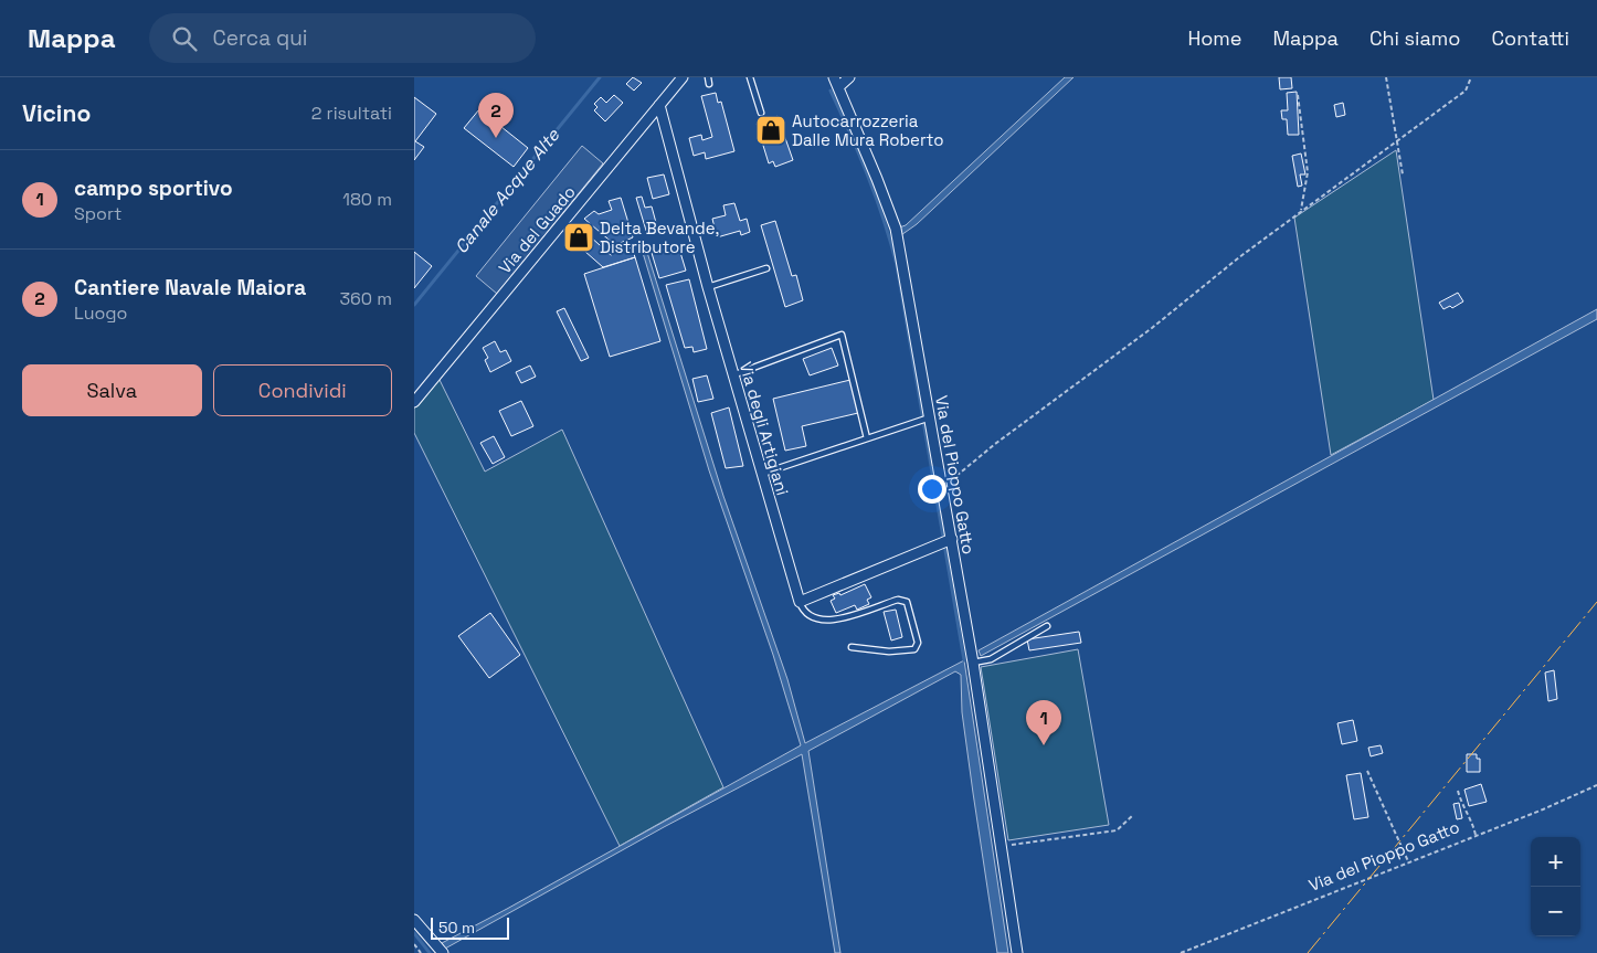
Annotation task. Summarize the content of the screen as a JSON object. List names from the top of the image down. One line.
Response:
{"streets":{"street":["Via del Guado","Via degli Artigiani","Via del Pioppo Gatto"]},"crossings":[["Via del Guado","Via degli Artigiani"]],"water":["Canale Acque Alte"],"places":{"shop":["Autocarrozzeria Dalle Mura Roberto","Delta Bevande, Distributore"]},"scale_bar":"50 m","page":{"header":"Mappa","search":"Cerca qui","nav":["Home","Mappa","Chi siamo","Contatti"],"heading":["Vicino","2 risultati"],"pins":["2","1"],"list":[{"mark":"1","name":"campo sportivo","note":"Sport","value":"180 m"},{"mark":"2","name":"Cantiere Navale Maiora","note":"Luogo","value":"360 m"}],"buttons":["Salva","Condividi"],"map_buttons":["+","−"],"scale":"50 m"}}
